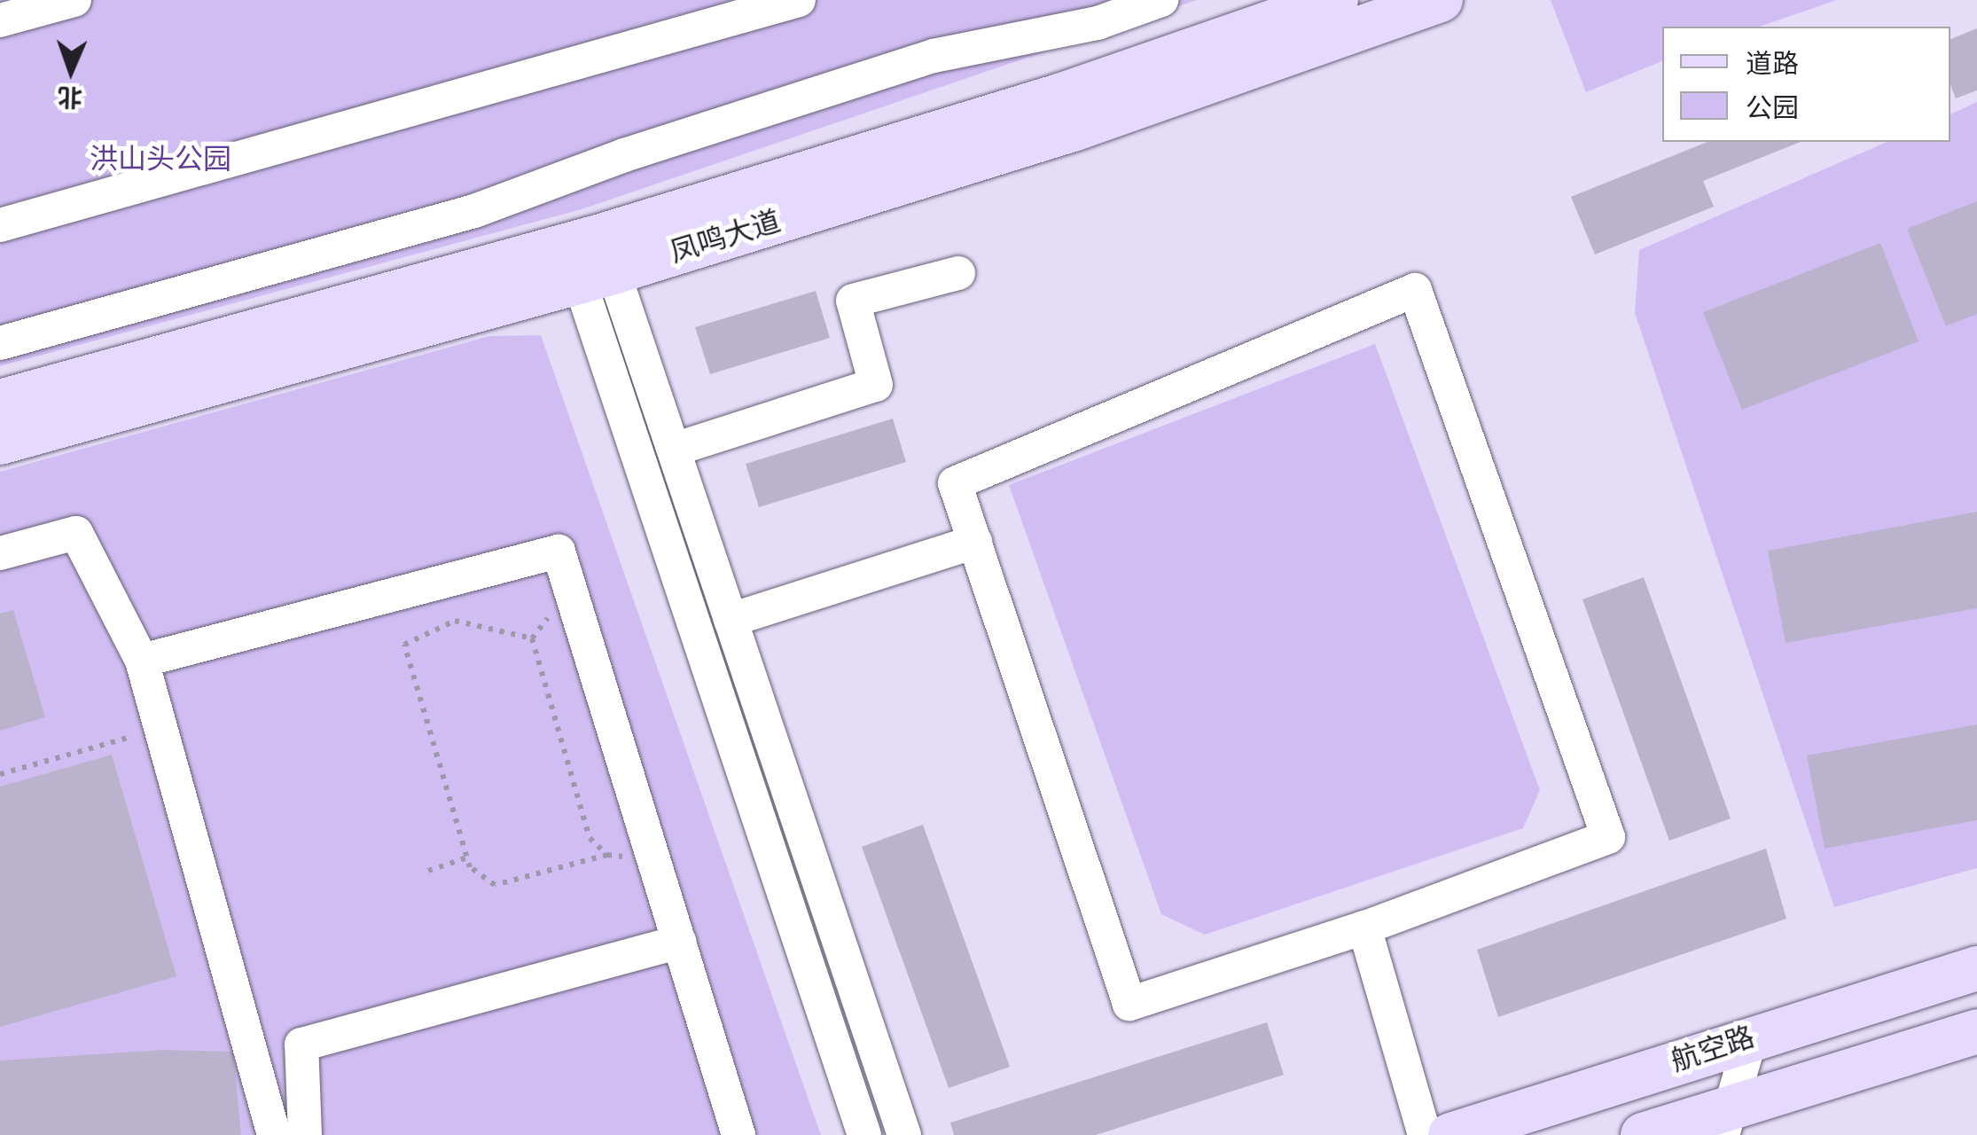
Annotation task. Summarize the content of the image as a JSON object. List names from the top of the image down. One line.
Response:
{"streets":{"main road":["凤鸣大道","航空路"]},"parks":["洪山头公园"],"legend":["道路","公园"],"north":"bottom"}
